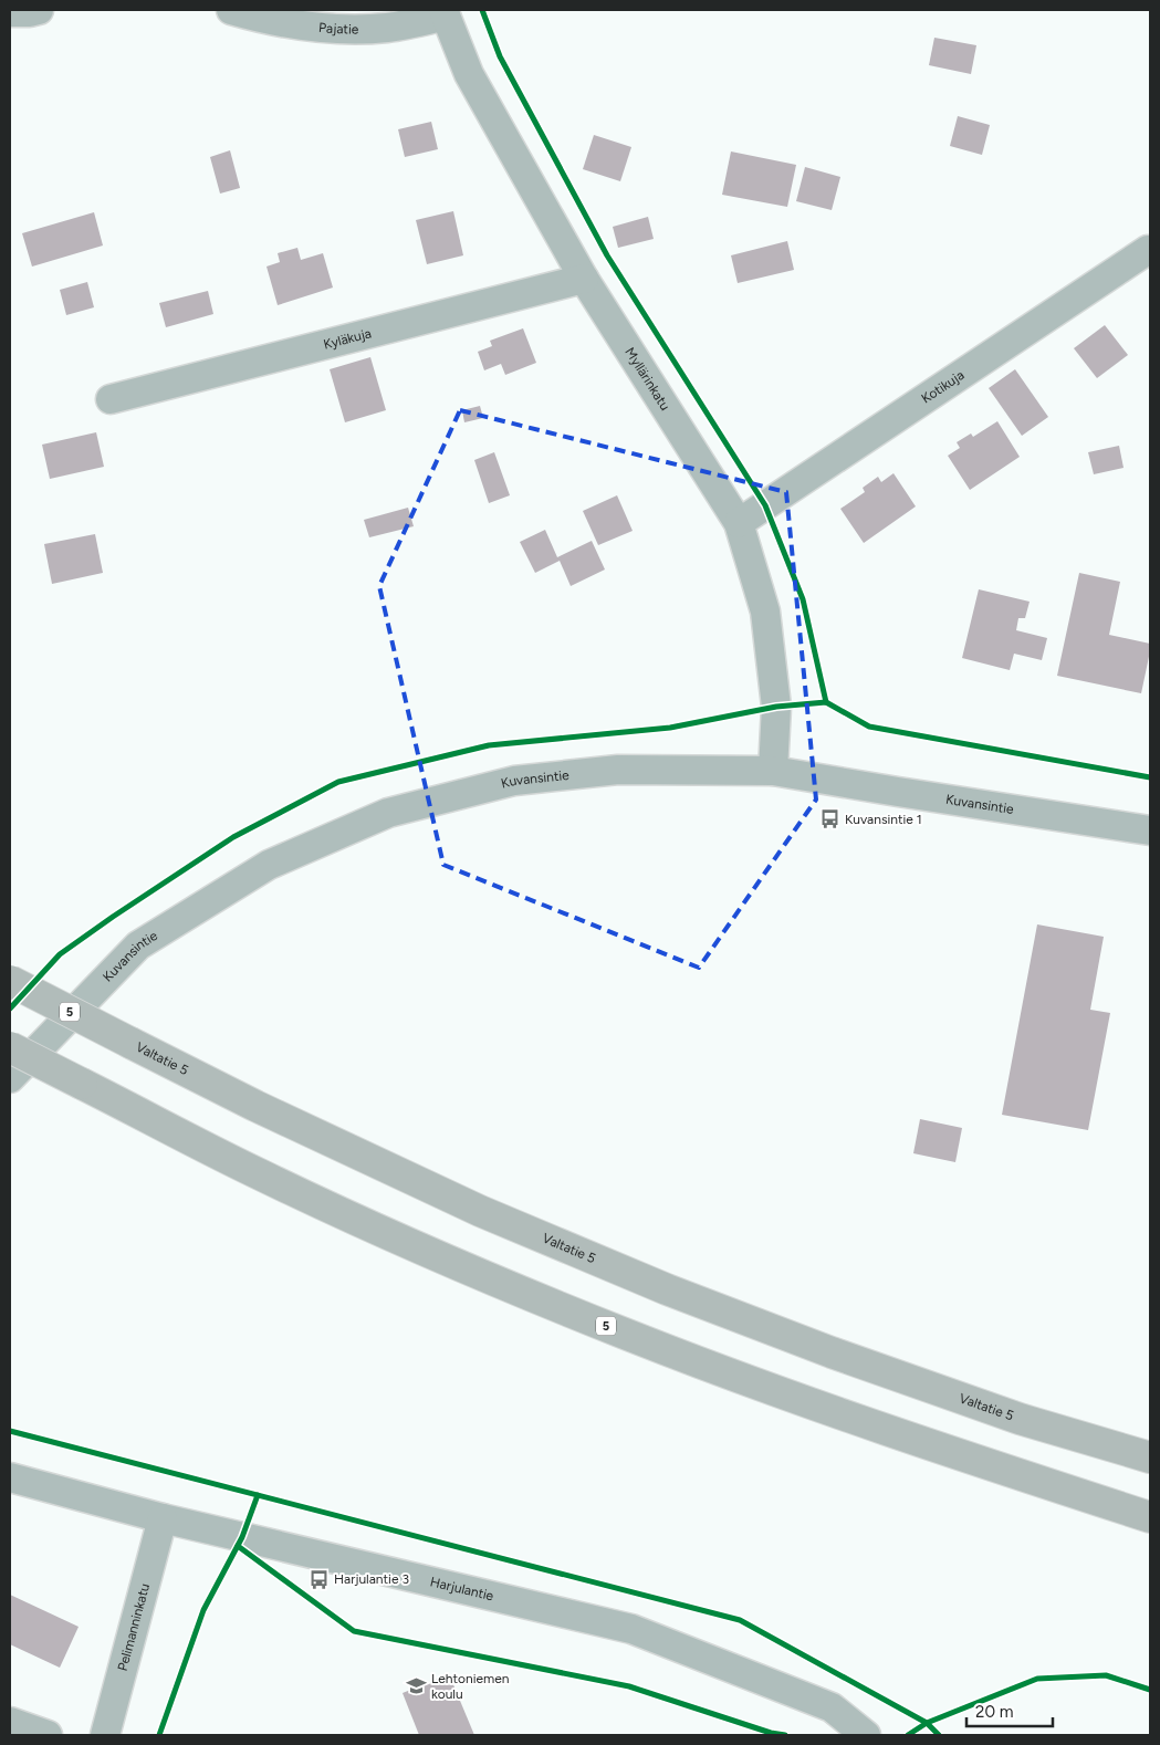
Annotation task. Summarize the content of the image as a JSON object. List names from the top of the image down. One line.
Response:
{"streets":{"highway":["5","Valtatie 5"],"street":["Pajatie","Kyläkuja","Myllärinkatu","Kotikuja","Kuvansintie","Harjulantie","Pelimanninkatu"]},"crossings":[["Pajatie","Myllärinkatu"],["Kyläkuja","Myllärinkatu"],["Myllärinkatu","Kotikuja"],["Myllärinkatu","Kuvansintie"],["Harjulantie","Pelimanninkatu"]],"places":{"bus stop":["Kuvansintie 1","Harjulantie 3"],"school or university":["Lehtoniemen koulu"]},"scale_bar":"20 m"}
